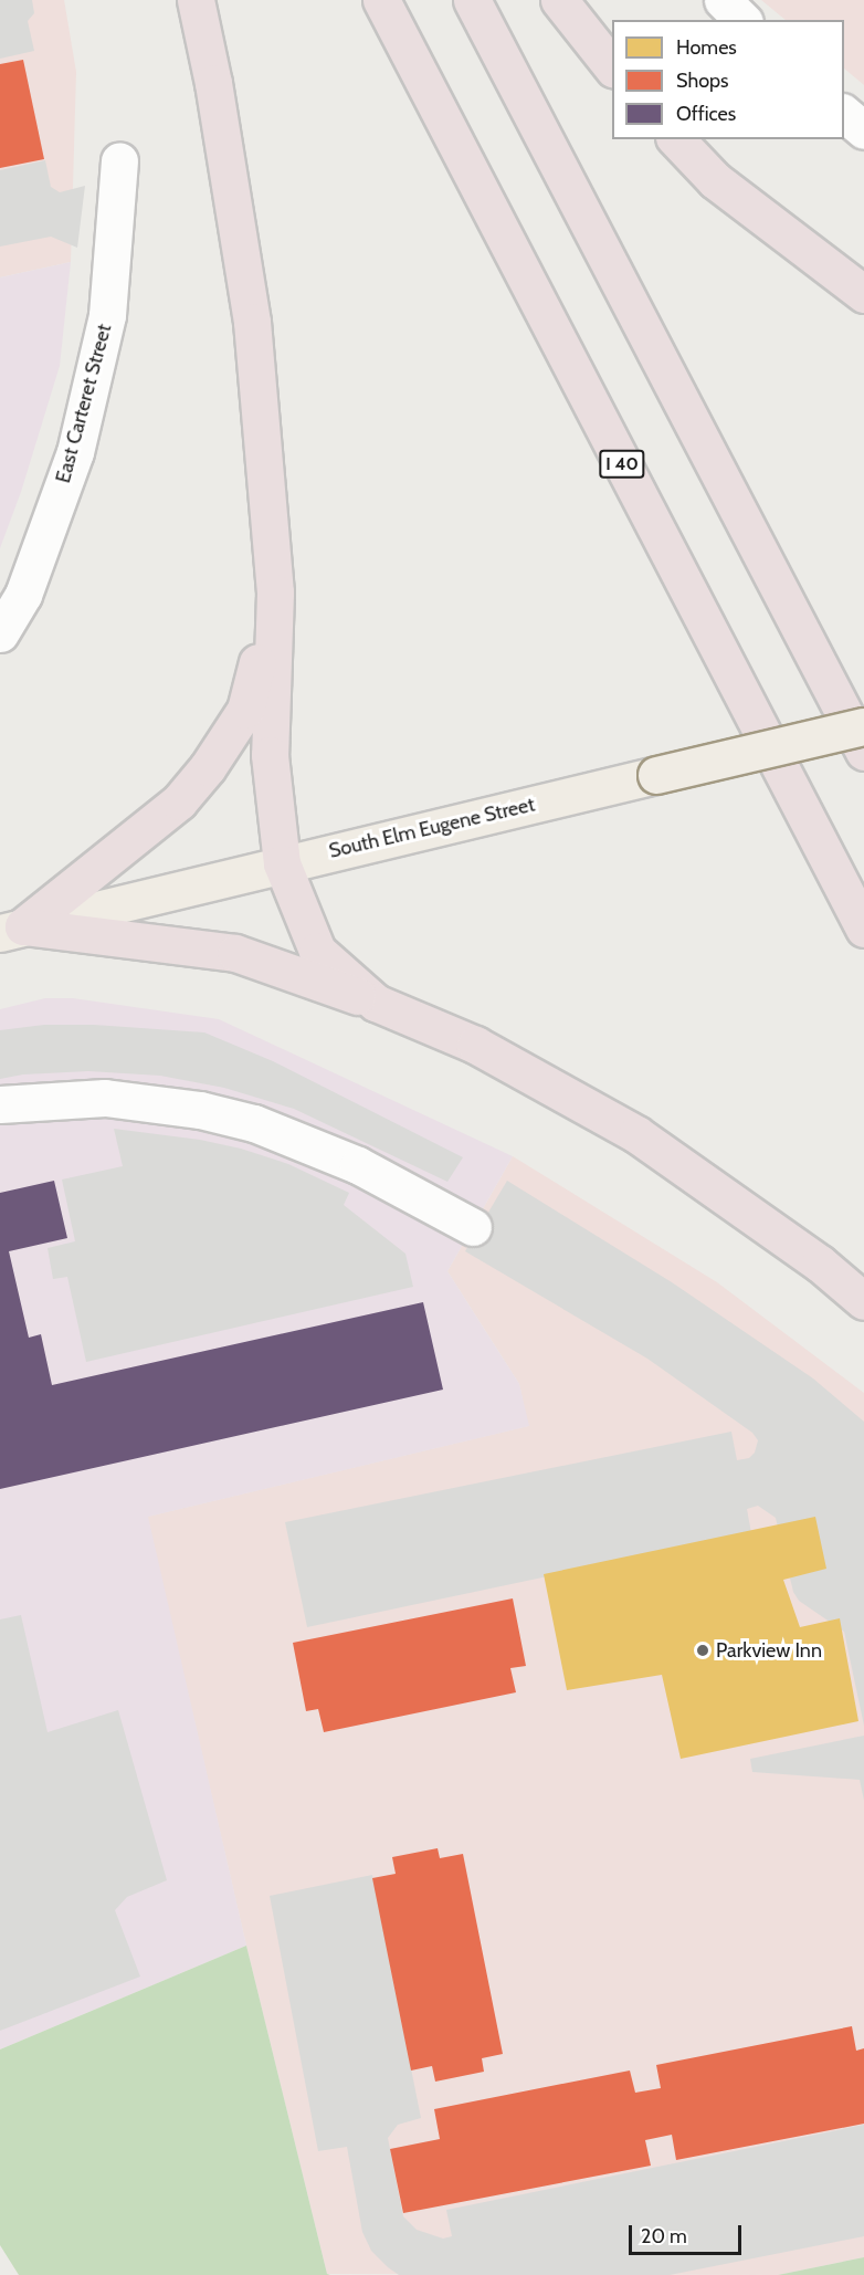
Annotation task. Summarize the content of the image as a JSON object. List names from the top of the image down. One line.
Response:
{"streets":{"highway":["I 40"],"main road":["South Elm Eugene Street"],"street":["East Carteret Street"]},"places":["Parkview Inn"],"legend":["Homes","Shops","Offices"],"scale_bar":"20 m"}
